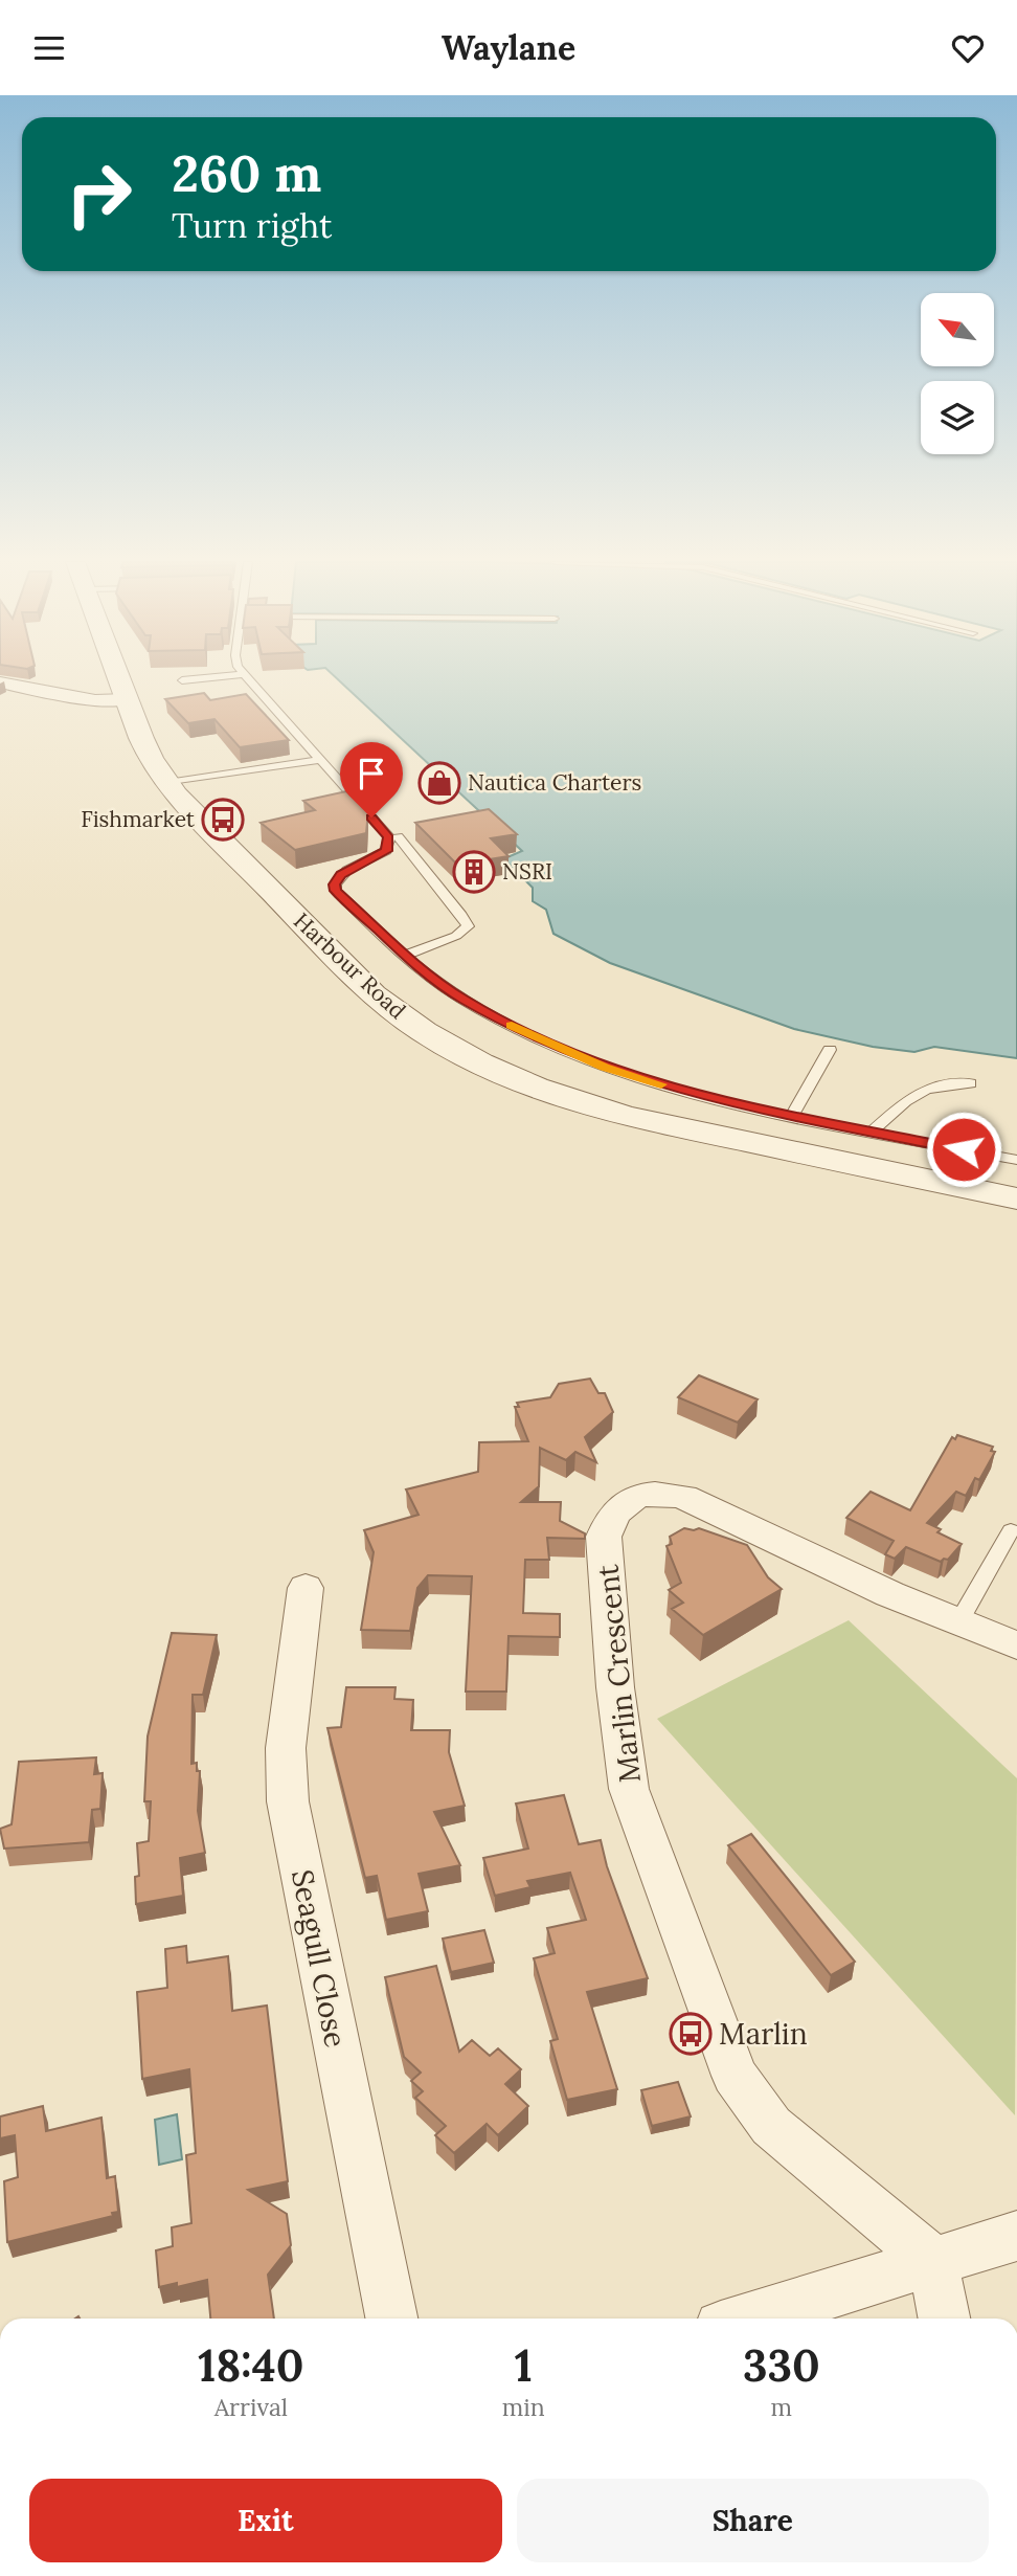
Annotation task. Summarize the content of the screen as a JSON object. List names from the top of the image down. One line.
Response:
{"streets":{"street":["Harbour Road","Marlin Crescent","Seagull Close"]},"places":{"shop":["Nautica Charters"],"bus stop":["Fishmarket","Marlin"],"building":["NSRI"]},"north":"top left","page":{"header":"Waylane","turn":["260 m","Turn right"],"eta":["18:40","Arrival","1","min","330","m"],"buttons":["Exit","Share"]}}
